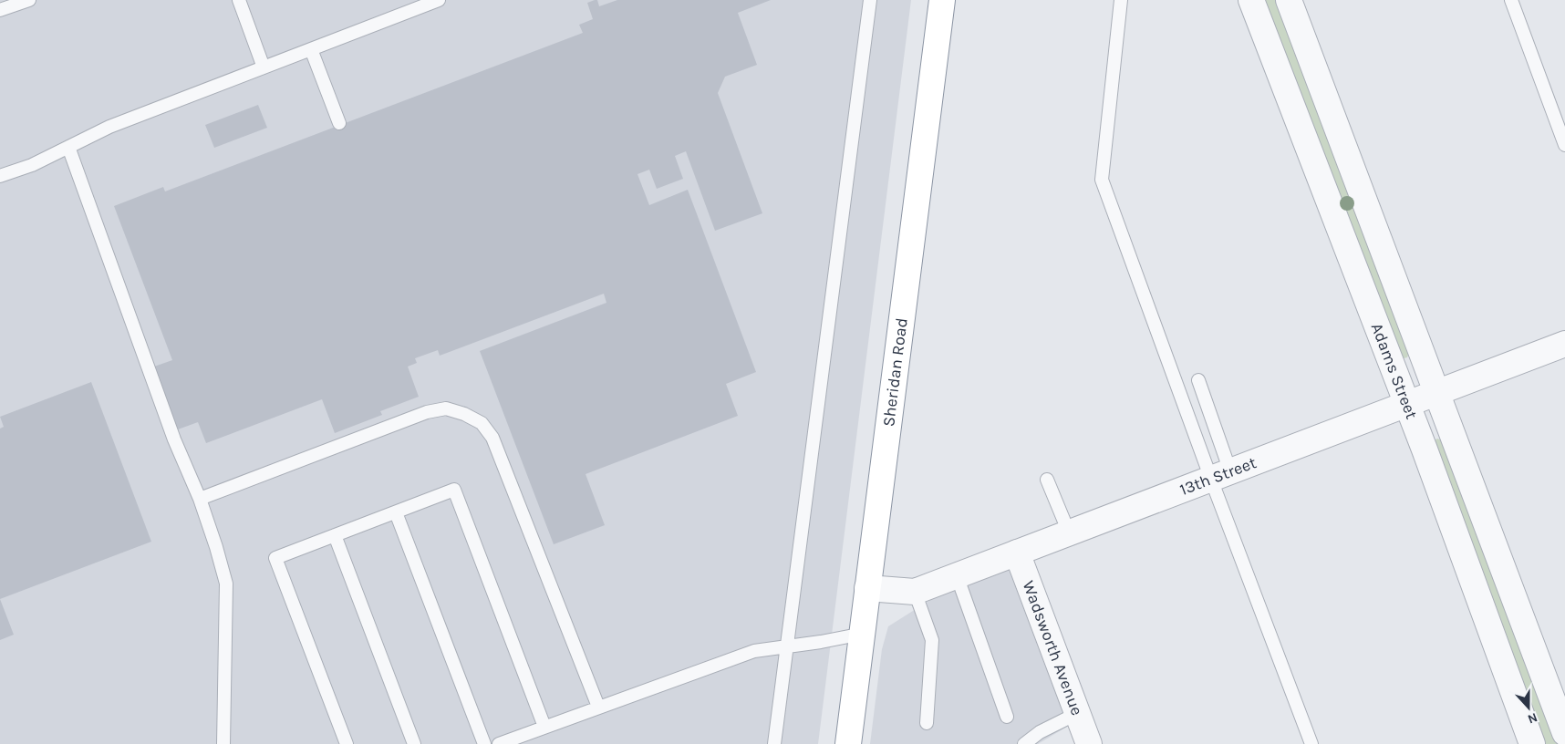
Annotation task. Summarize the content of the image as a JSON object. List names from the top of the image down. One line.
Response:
{"streets":{"highway":["Sheridan Road"],"street":["Adams Street","13th Street","Wadsworth Avenue"]},"crossings":[["Adams Street","13th Street"],["Sheridan Road","13th Street"],["13th Street","Wadsworth Avenue"]],"north":"bottom"}
